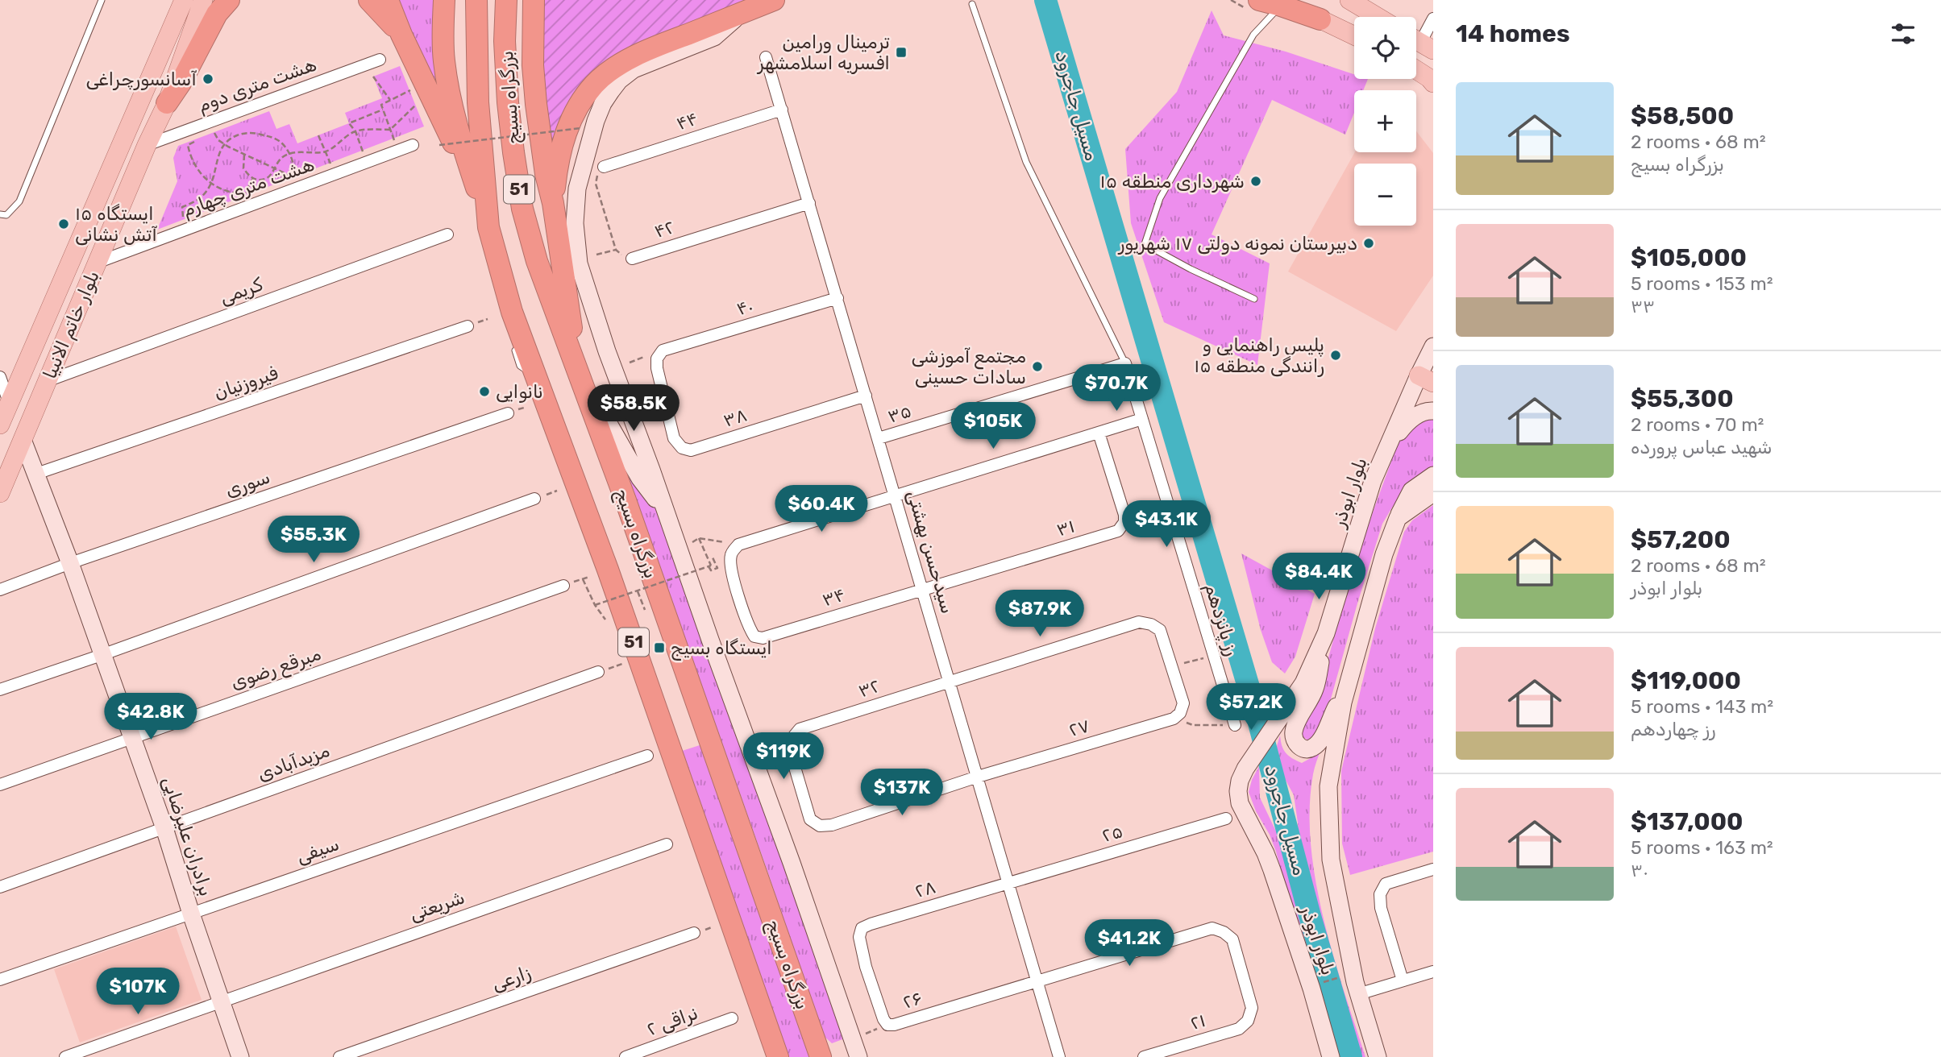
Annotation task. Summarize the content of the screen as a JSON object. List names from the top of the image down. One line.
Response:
{"streets":{"highway":["بزرگراه بسیج","51"],"main road":["بلوار خاتم الانبیا","بلوار ابوذر","برادران علیرضایی"],"street":["هشت متری دوم","۴۴","هشت متری چهارم","۴۲","کریمی","۴۰","فیروزنیان","۳۵","۳۸","سوری","۳۱","سیدحسن بهشتی","۳۴","رز پانزدهم","مبرقع رضوی","۳۲","۲۷","مزیدآبادی","۲۵","سیفی","۲۸","شریعتی","زارعی","۲۶","نراقی ۲","۲۱"]},"crossings":[["هشت متری دوم","بلوار خاتم الانبیا"],["۴۴","سیدحسن بهشتی"],["هشت متری چهارم","بلوار خاتم الانبیا"],["۴۲","سیدحسن بهشتی"],["کریمی","بلوار خاتم الانبیا"],["۴۰","۳۸"],["۴۰","سیدحسن بهشتی"],["بلوار خاتم الانبیا","برادران علیرضایی"],["فیروزنیان","برادران علیرضایی"],["۳۵","سیدحسن بهشتی"],["۳۵","رز پانزدهم"],["۳۸","سیدحسن بهشتی"],["سوری","برادران علیرضایی"],["۳۱","سیدحسن بهشتی"],["۳۱","۳۴"],["سیدحسن بهشتی","۳۴"],["سیدحسن بهشتی","۳۲"],["سیدحسن بهشتی","۲۷"],["سیدحسن بهشتی","۲۵"],["سیدحسن بهشتی","۲۸"],["سیدحسن بهشتی","۲۶"],["سیدحسن بهشتی","۲۱"],["مبرقع رضوی","برادران علیرضایی"],["۳۲","۲۷"],["مزیدآبادی","برادران علیرضایی"],["۲۵","۲۸"],["برادران علیرضایی","سیفی"],["برادران علیرضایی","شریعتی"],["۲۸","۲۶"],["۲۶","۲۱"]],"water":["مسیل جاجرود"],"places":{"transit":["ترمینال ورامین افسریه اسلامشهر","ایستگاه بسیج"],"other":["آسانسورچراغی","شهرداری منطقه ۱۵","ایستگاه ۱۵ آتش نشانی","دبیرستان نمونه دولتی ۱۷ شهریور","پلیس راهنمایی و رانندگی منطقه ۱۵","مجتمع آموزشی سادات حسینی","نانوایی"]},"page":{"heading":"14 homes","map_buttons":["+","−"],"list":[{"name":"$58,500","note":"2 rooms · 68 m² · بزرگراه بسیج"},{"name":"$105,000","note":"5 rooms · 153 m² · ۳۳"},{"name":"$55,300","note":"2 rooms · 70 m² · شهید عباس پرورده"},{"name":"$57,200","note":"2 rooms · 68 m² · بلوار ابوذر"},{"name":"$119,000","note":"5 rooms · 143 m² · رز چهاردهم"},{"name":"$137,000","note":"5 rooms · 163 m² · ۳۰"}],"price":["$70.7K","$58.5K","$105K","$60.4K","$43.1K","$55.3K","$84.4K","$87.9K","$57.2K","$42.8K","$119K","$137K","$41.2K","$107K"]}}
